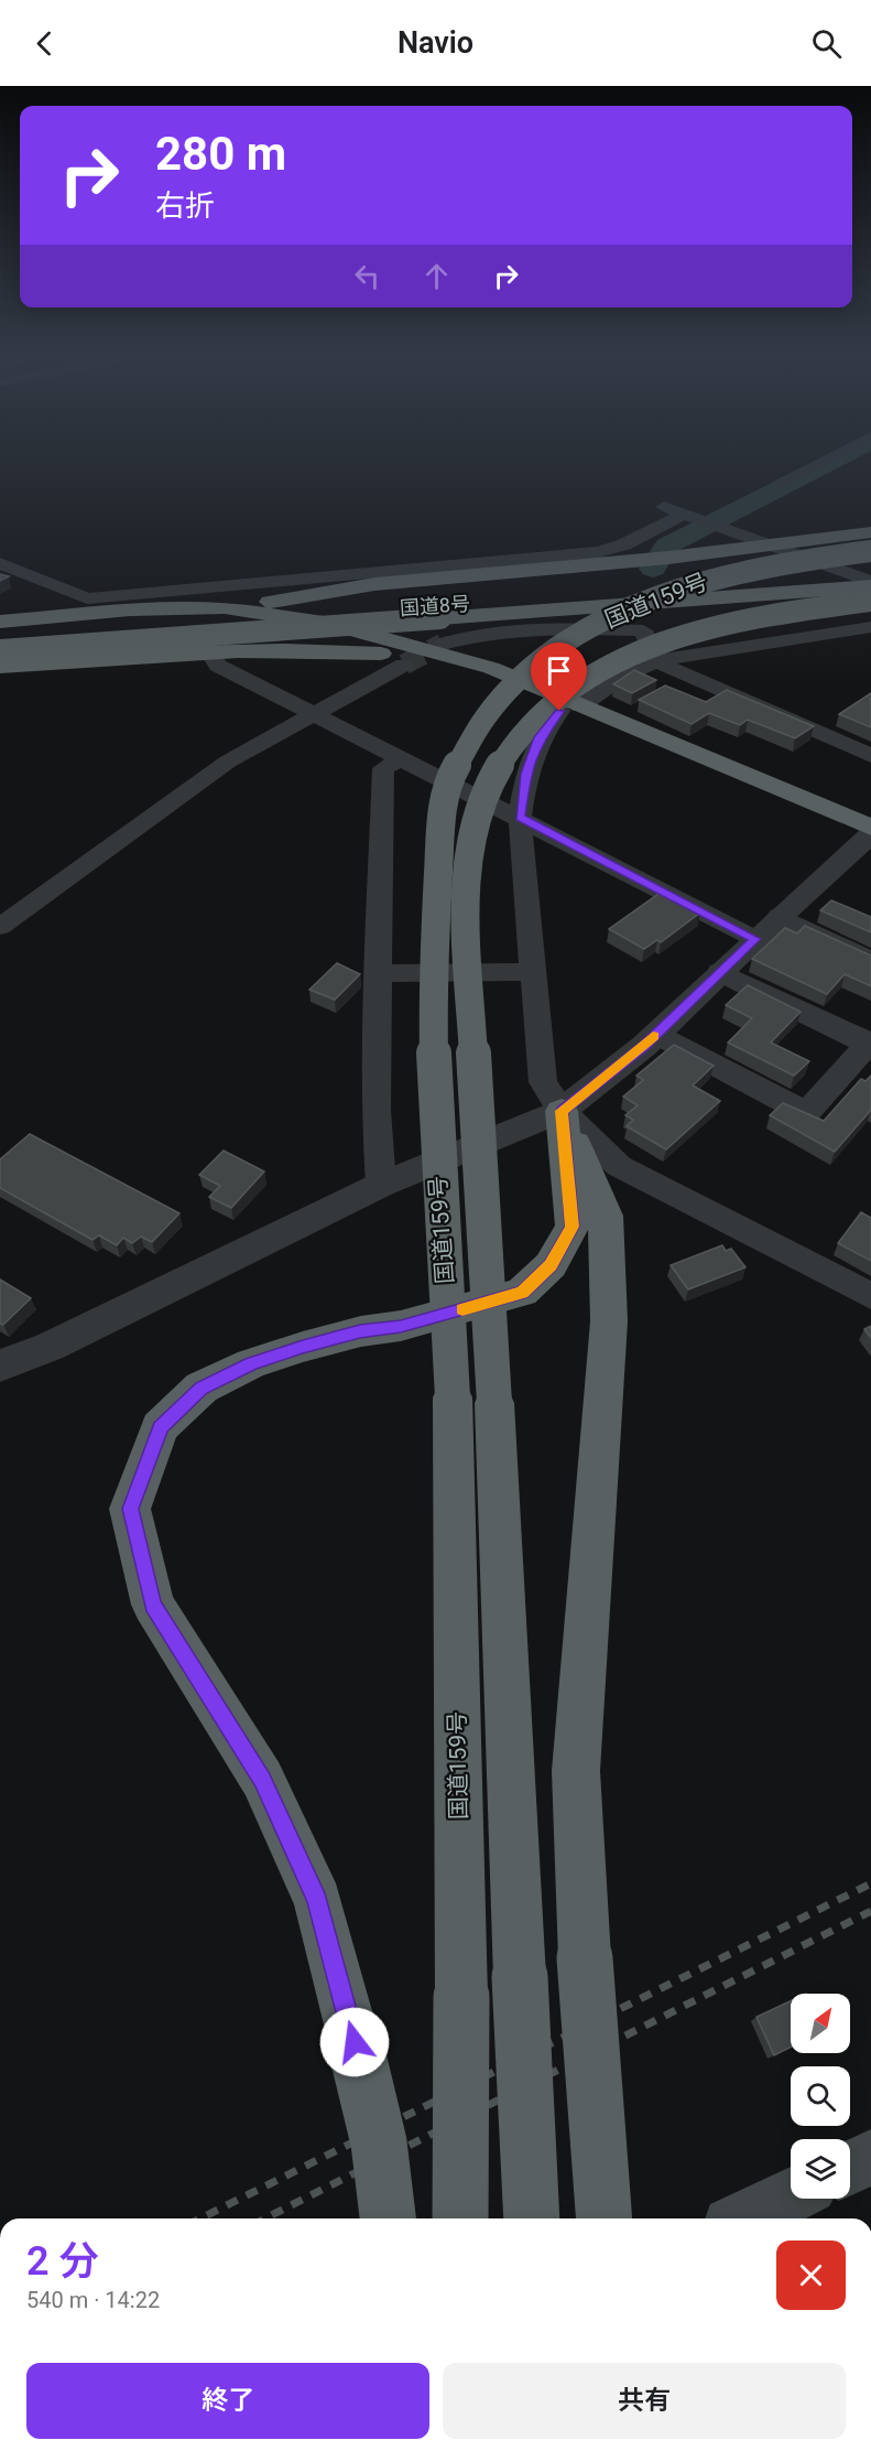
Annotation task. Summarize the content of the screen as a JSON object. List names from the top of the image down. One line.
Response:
{"streets":{"highway":["国道159号","国道8号"]},"north":"top right","page":{"header":"Navio","turn":["280 m","右折"],"heading":["2 分","540 m · 14:22"],"buttons":["終了","共有"]}}
